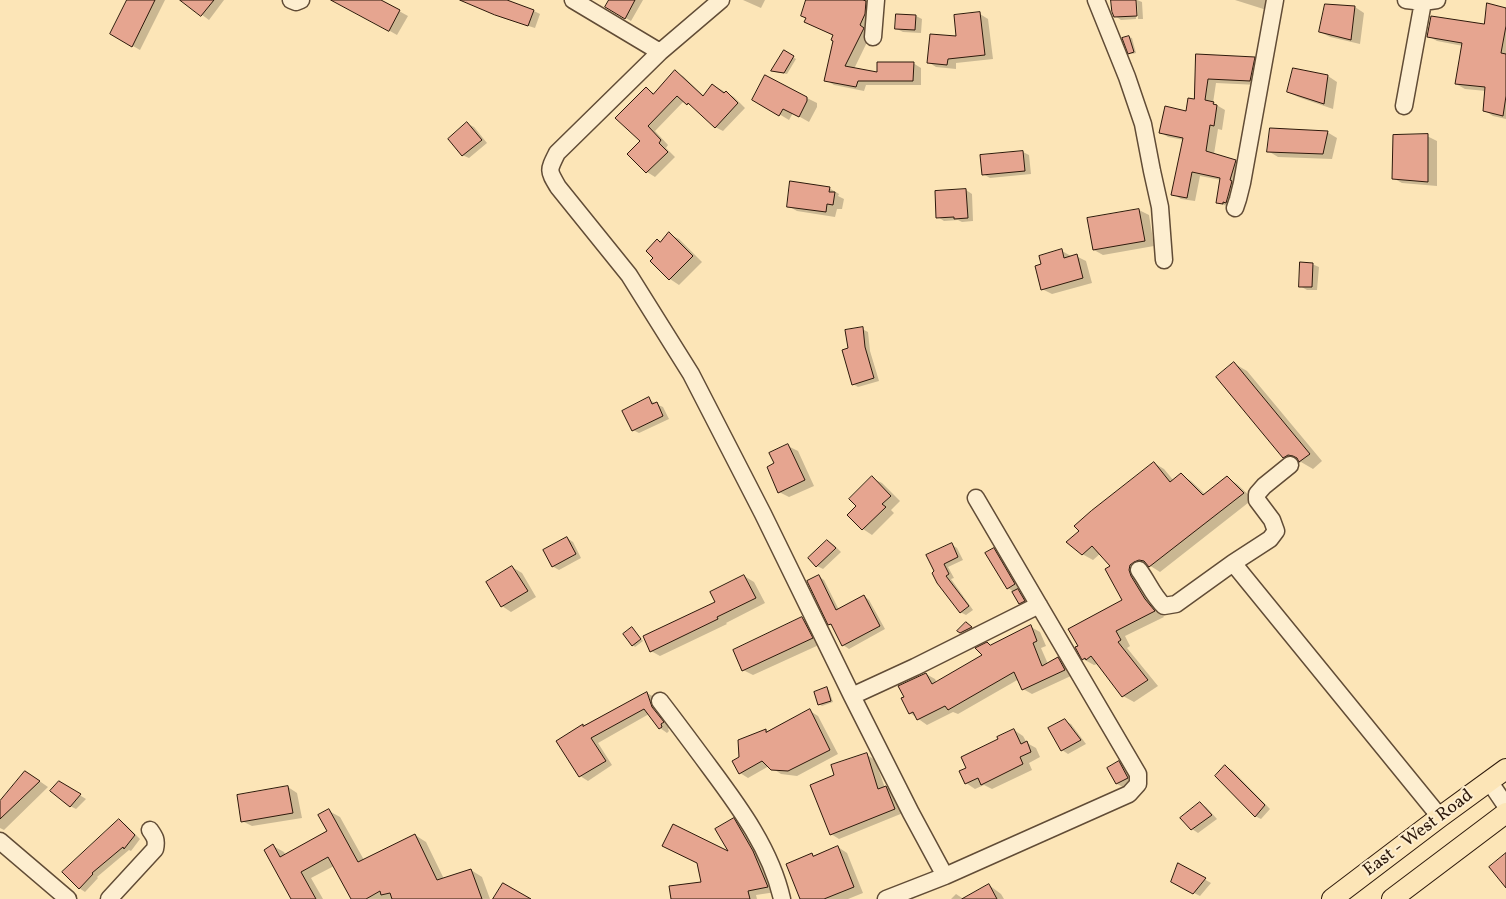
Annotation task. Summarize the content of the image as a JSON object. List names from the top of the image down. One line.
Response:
{"streets":{"main road":["East - West Road"]}}
